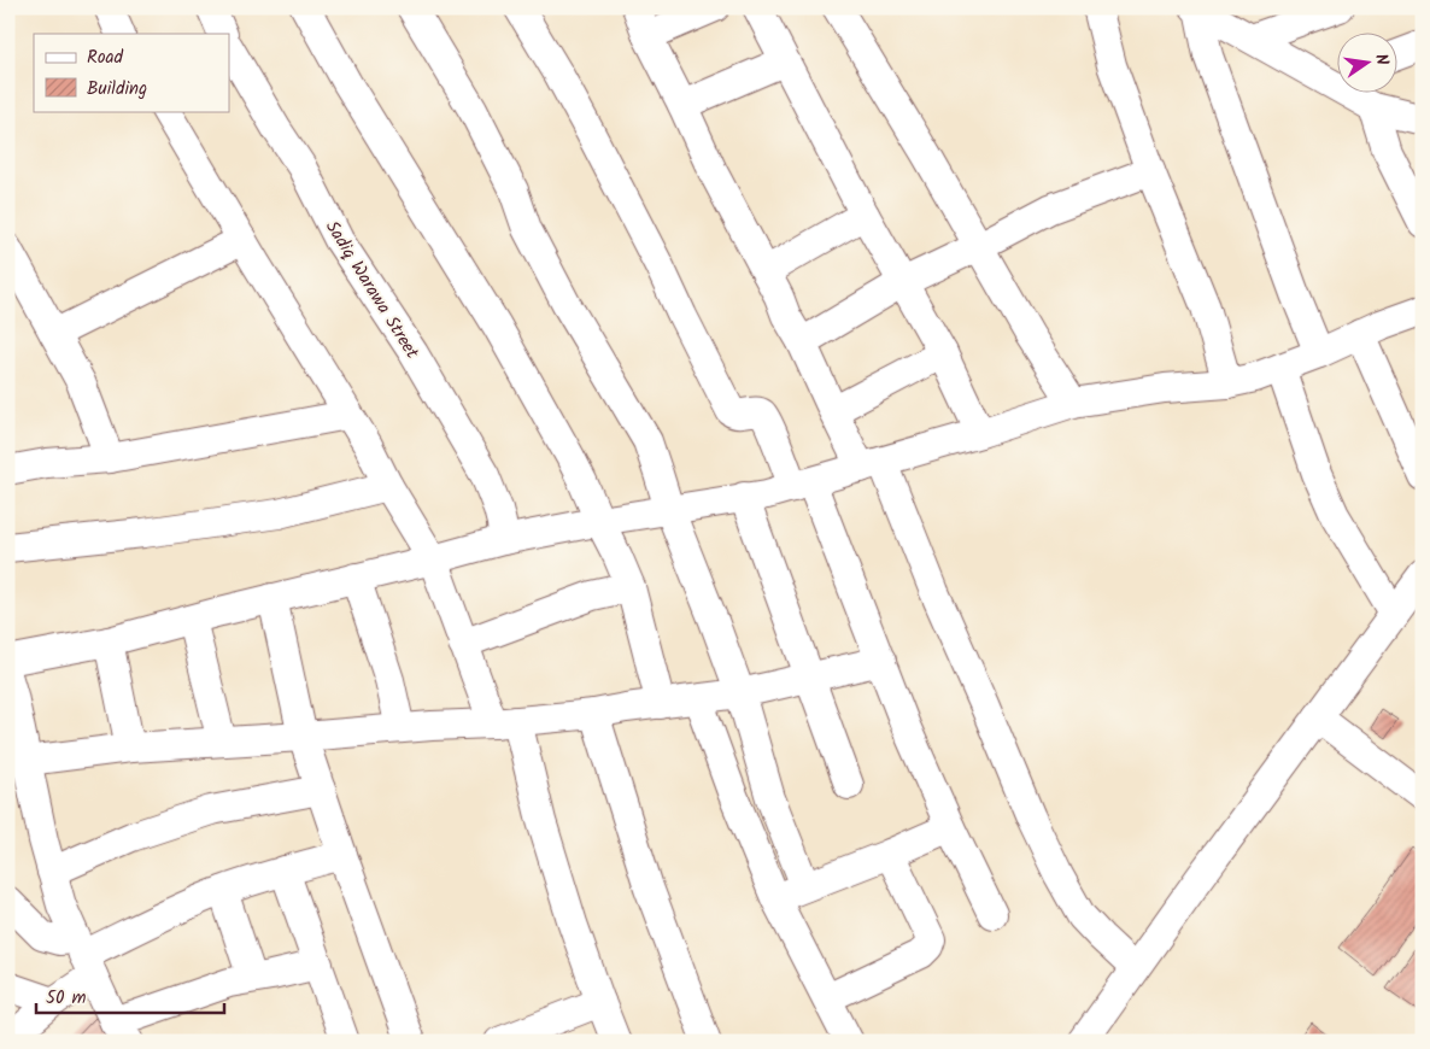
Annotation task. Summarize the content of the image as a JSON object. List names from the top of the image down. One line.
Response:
{"streets":{"street":["Sadiq Warawa Street"]},"legend":["Road","Building"],"scale_bar":"50 m","north":"right"}
